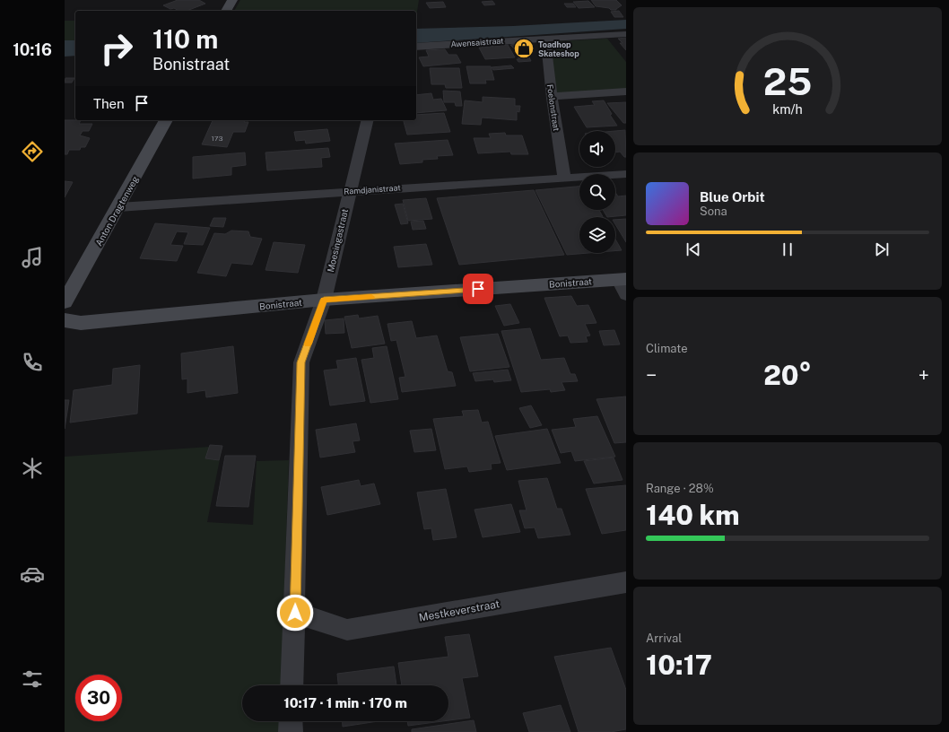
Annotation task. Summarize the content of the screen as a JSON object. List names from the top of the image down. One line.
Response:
{"streets":{"street":["Awensaistraat","Foelonstraat","Ramdjanistraat","Anton Dragtenweg","Moesingastraat","Bonistraat","Mestkeverstraat"]},"crossings":[["Awensaistraat","Foelonstraat"],["Foelonstraat","Ramdjanistraat"],["Ramdjanistraat","Anton Dragtenweg"],["Ramdjanistraat","Moesingastraat"],["Moesingastraat","Bonistraat"],["Moesingastraat","Mestkeverstraat"]],"places":{"shop":["Toadhop Skateshop"]},"house_numbers":["173"],"page":{"tabs":"10:16","turn":["110 m","Bonistraat"],"then":"Then","song":["Blue Orbit","Sona"],"tile":["Climate",["Range · 28%","140 km"],["Arrival","10:17"]],"heat":["−","20°","+"],"limit":"30","trip":"10:17 · 1 min · 170 m","gauge":["25","km/h"]}}
